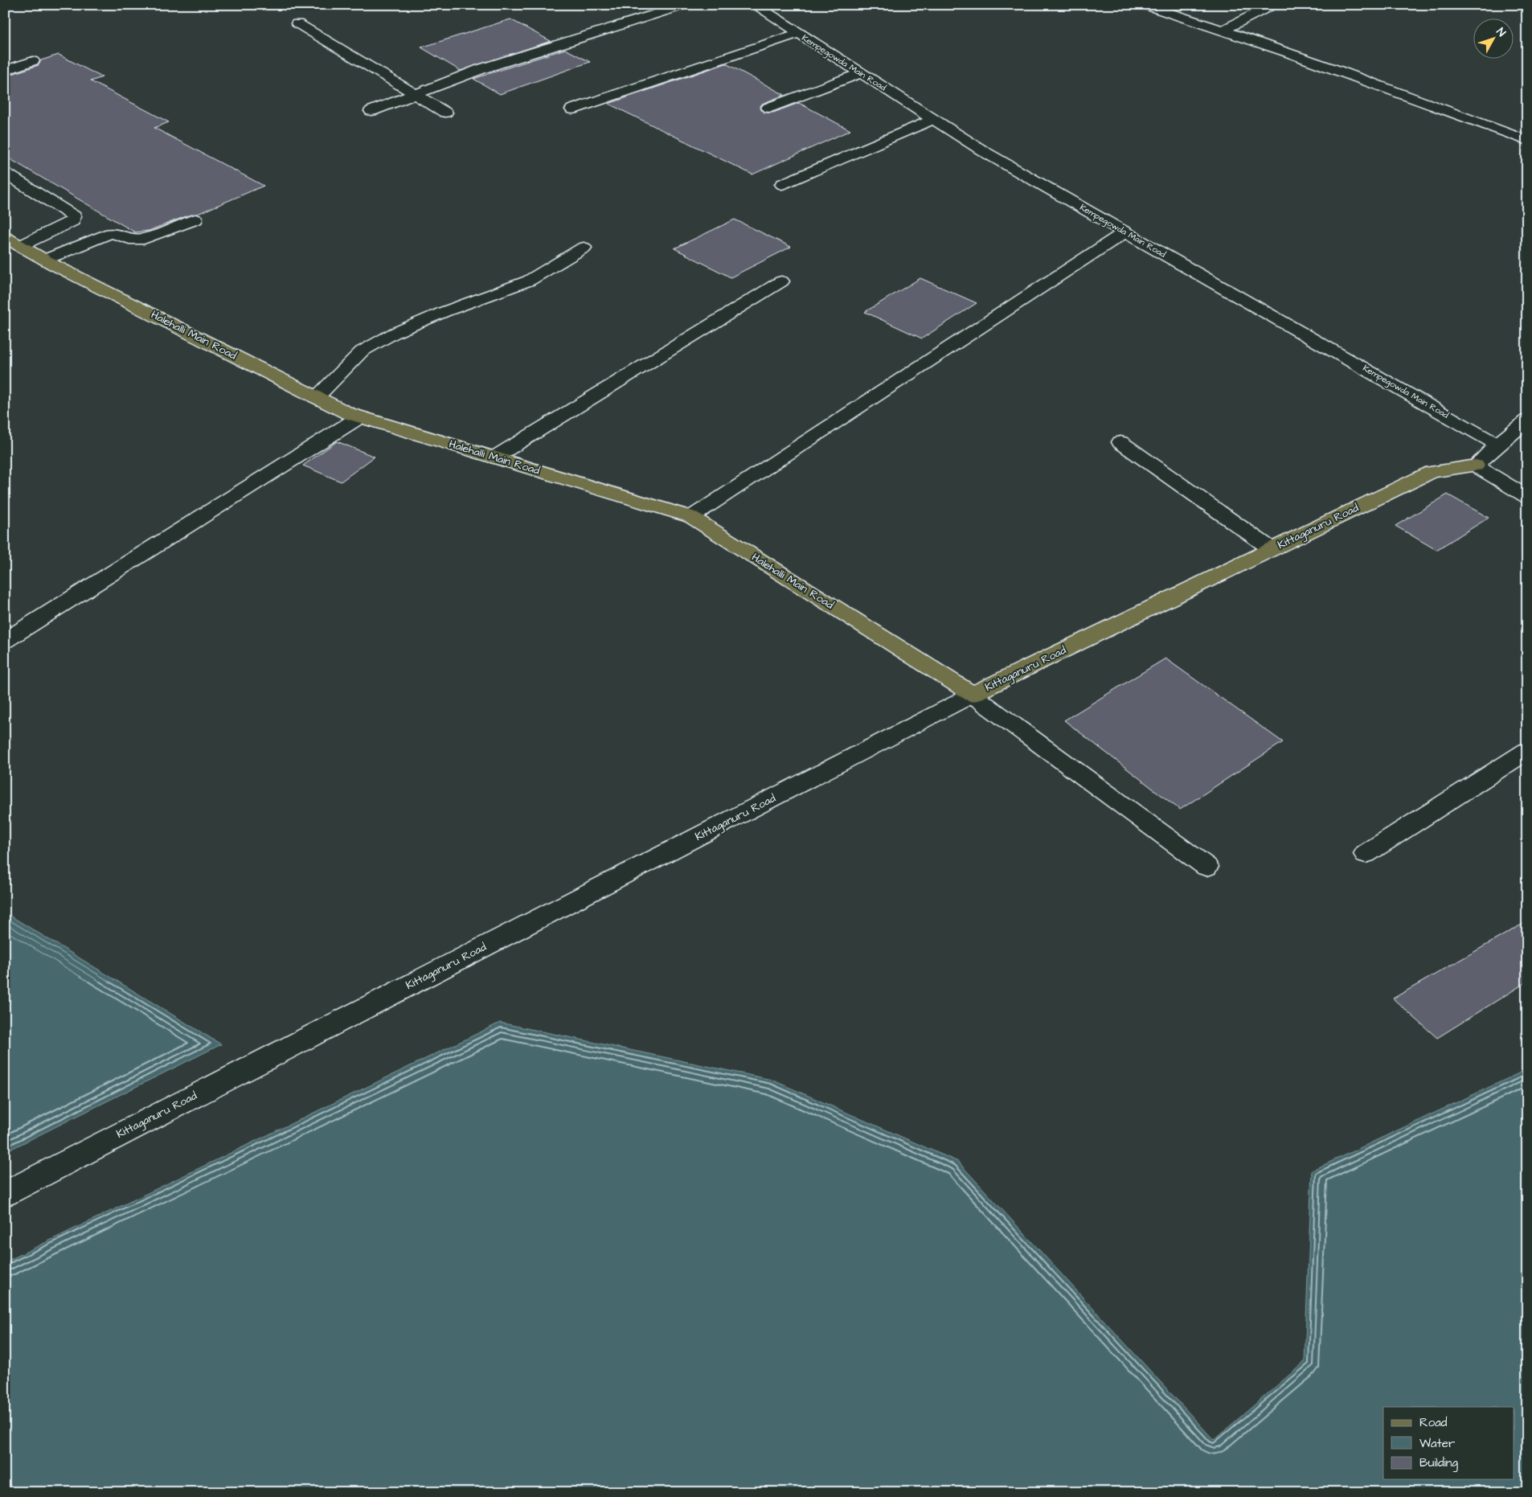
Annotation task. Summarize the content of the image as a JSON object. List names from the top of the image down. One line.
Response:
{"streets":{"main road":["Halehalli Main Road","Kittaganuru Road"],"street":["Kempegowda Main Road"]},"crossings":[["Halehalli Main Road","Kittaganuru Road"]],"legend":["Road","Water","Building"],"north":"top right"}
